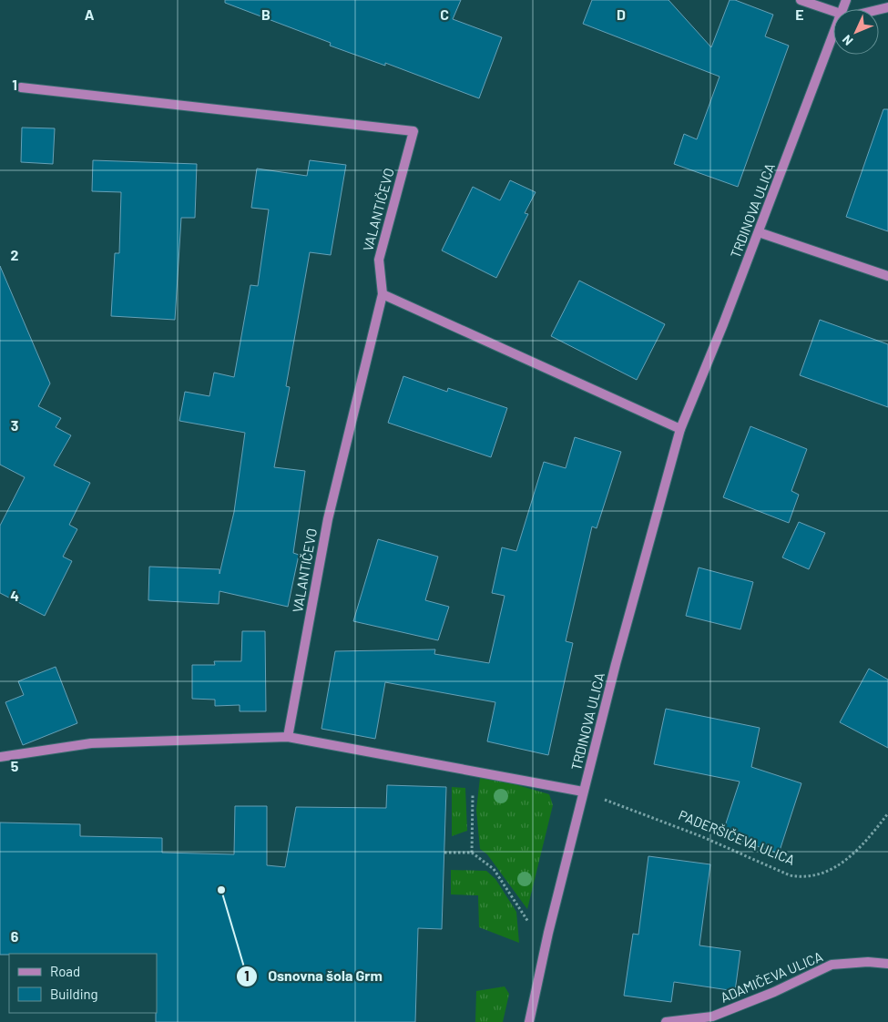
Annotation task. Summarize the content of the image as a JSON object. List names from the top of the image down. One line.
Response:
{"streets":{"street":["VALANTIČEVO","TRDINOVA ULICA","ADAMIČEVA ULICA"],"path":["PADERŠIČEVA ULICA"]},"crossings":[["TRDINOVA ULICA","PADERŠIČEVA ULICA"]],"places":["Osnovna šola Grm"],"legend":["Road","Building"],"north":"bottom left","grid":{"columns":["A","B","C","D","E"],"rows":["1","2","3","4","5","6"]}}
